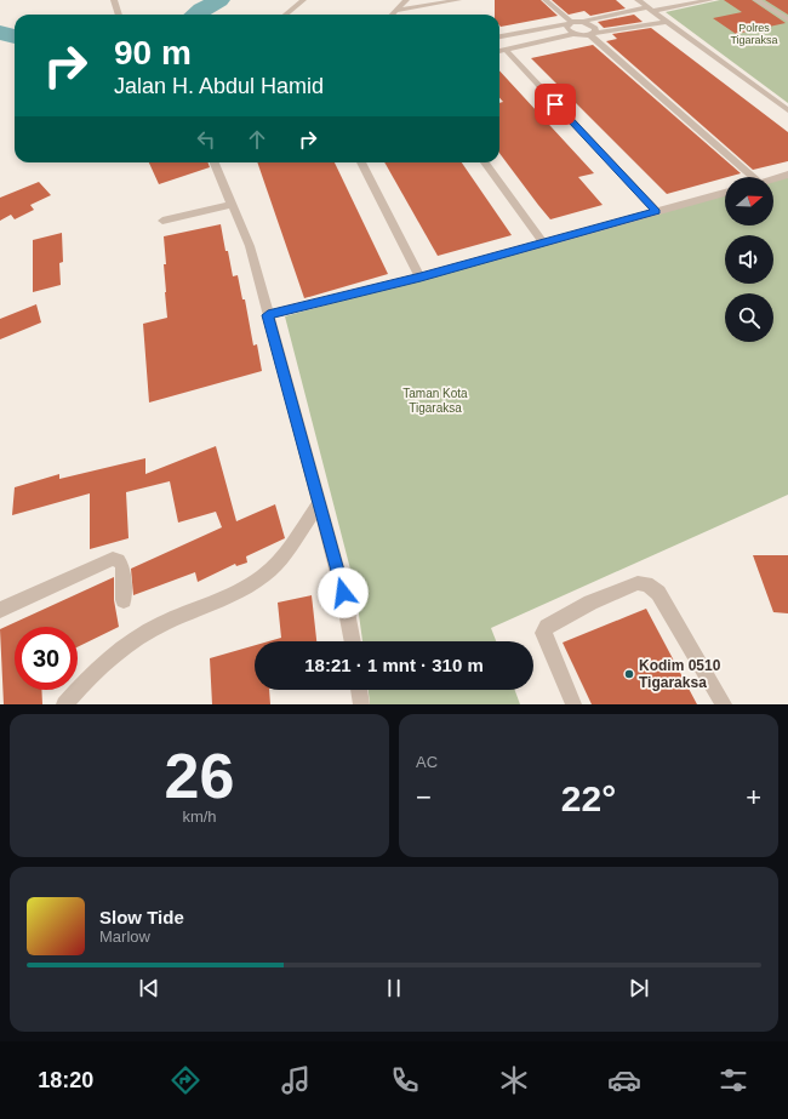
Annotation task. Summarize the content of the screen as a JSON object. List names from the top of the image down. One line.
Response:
{"parks":["Polres Tigaraksa","Taman Kota Tigaraksa"],"places":["Kodim 0510 Tigaraksa"],"north":"right","page":{"turn":["90 m","Jalan H. Abdul Hamid"],"limit":"30","trip":"18:21 · 1 mnt · 310 m","tile":[["26","km/h"],"AC"],"heat":["−","22°","+"],"song":["Slow Tide","Marlow"],"tabs":"18:20"}}
